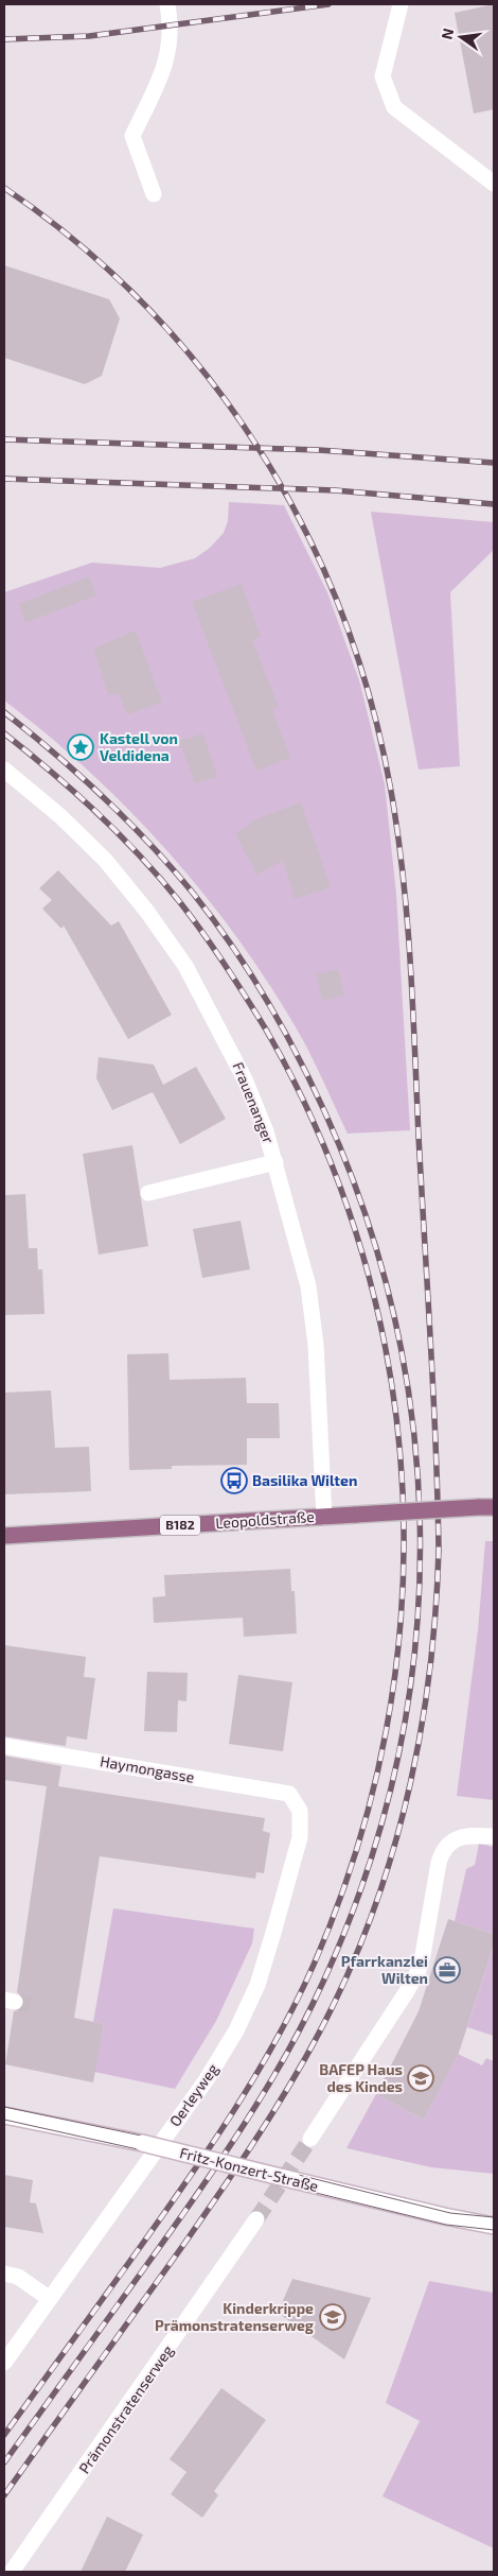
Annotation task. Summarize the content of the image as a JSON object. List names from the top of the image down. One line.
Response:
{"streets":{"main road":["Leopoldstraße","B182"],"street":["Frauenanger","Haymongasse","Oerleyweg","Fritz-Konzert-Straße","Prämonstratenserweg"]},"crossings":[["Frauenanger","Leopoldstraße"],["Haymongasse","Oerleyweg"]],"places":{"place":["Kastell von Veldidena"],"bus stop":["Basilika Wilten"],"office":["Pfarrkanzlei Wilten"],"school or university":["BAFEP Haus des Kindes","Kinderkrippe Prämonstratenserweg"]},"north":"left"}
